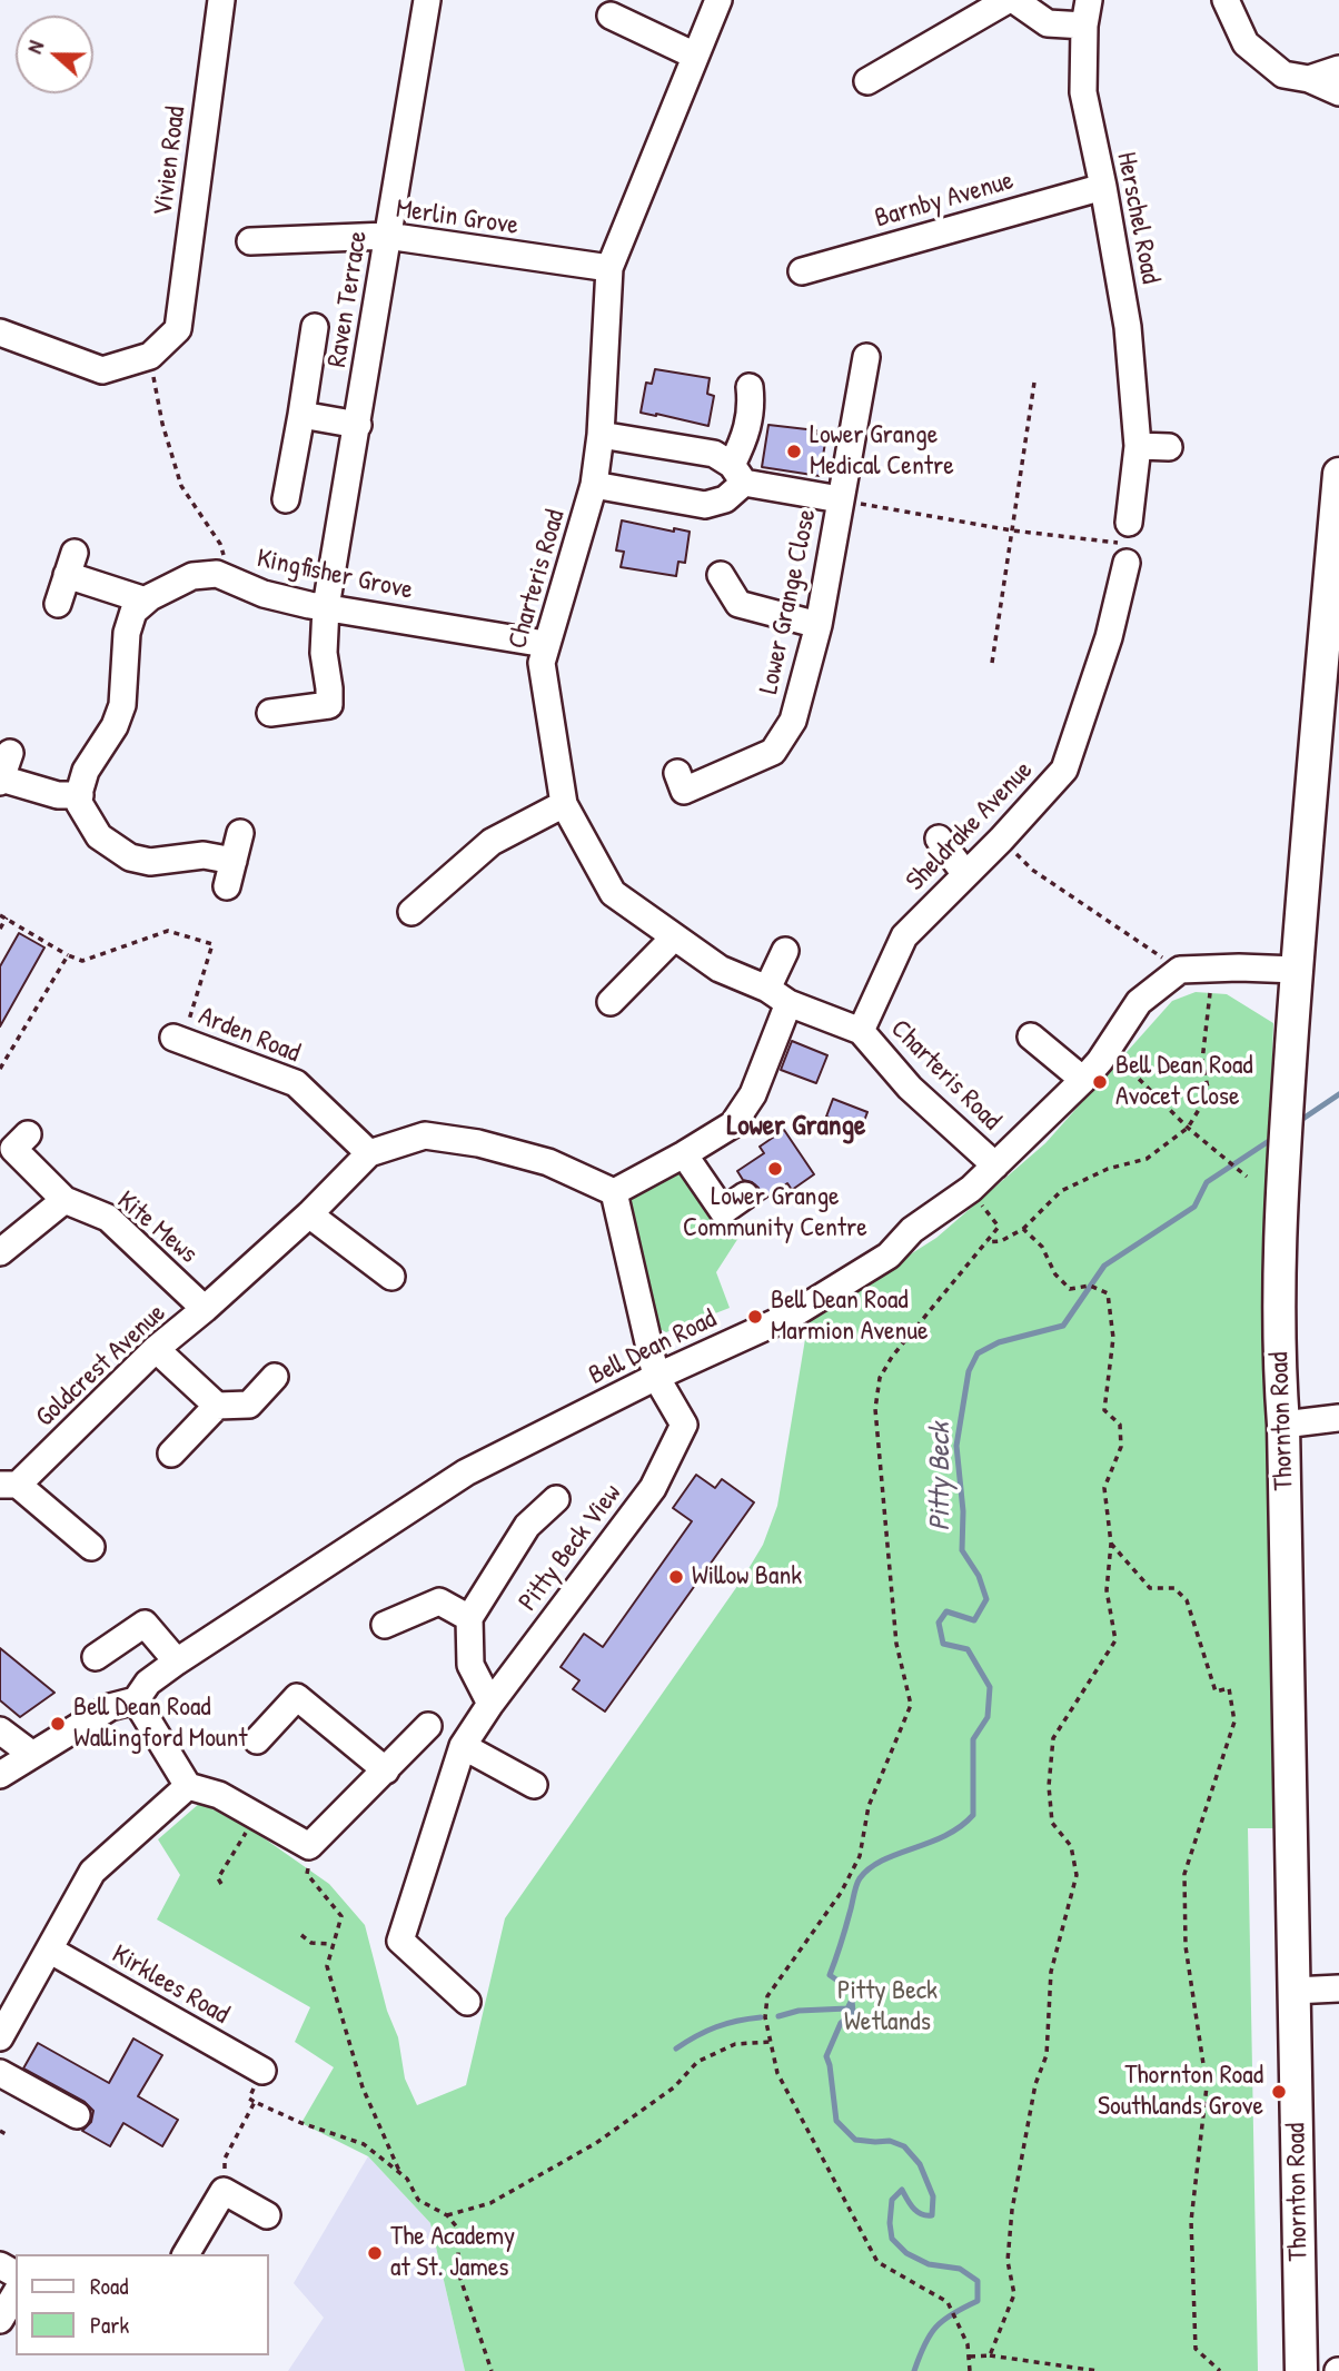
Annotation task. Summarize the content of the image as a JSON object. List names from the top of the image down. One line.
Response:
{"streets":{"main road":["Thornton Road"],"street":["Vivien Road","Barnby Avenue","Merlin Grove","Herschel Road","Raven Terrace","Kingfisher Grove","Charteris Road","Lower Grange Close","Sheldrake Avenue","Arden Road","Kite Mews","Bell Dean Road","Goldcrest Avenue","Pitty Beck View","Kirklees Road"]},"crossings":[["Barnby Avenue","Herschel Road"],["Merlin Grove","Raven Terrace"],["Merlin Grove","Charteris Road"],["Herschel Road","Sheldrake Avenue"],["Raven Terrace","Kingfisher Grove"],["Kingfisher Grove","Charteris Road"],["Charteris Road","Sheldrake Avenue"],["Charteris Road","Bell Dean Road"],["Arden Road","Goldcrest Avenue"],["Kite Mews","Goldcrest Avenue"],["Bell Dean Road","Pitty Beck View"]],"districts":["Lower Grange"],"water":["Pitty Beck"],"parks":["Pitty Beck Wetlands"],"places":["Lower Grange Medical Centre","Bell Dean Road Avocet Close","Lower Grange Community Centre","Bell Dean Road Marmion Avenue","Willow Bank","Bell Dean Road Wallingford Mount","Thornton Road Southlands Grove","The Academy at St. James"],"legend":["Road","Park"],"north":"left"}
